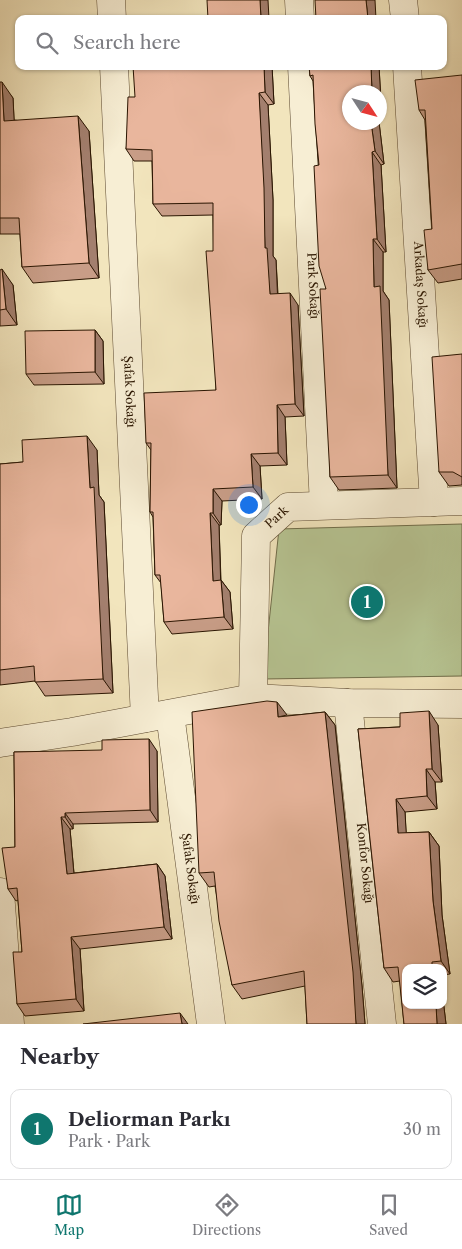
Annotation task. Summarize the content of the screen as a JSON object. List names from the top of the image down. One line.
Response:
{"streets":{"street":["Arkadaş Sokağı","Park Sokağı","Şafak Sokağı","Park","Konfor Sokağı"]},"crossings":[["Arkadaş Sokağı","Park"],["Park Sokağı","Park"]],"north":"bottom right","page":{"search":"Search here","pins":"1","heading":"Nearby","list":[{"mark":"1","name":"Deliorman Parkı","note":"Park · Park","value":"30 m"}],"nav":["Map","Directions","Saved"]}}
